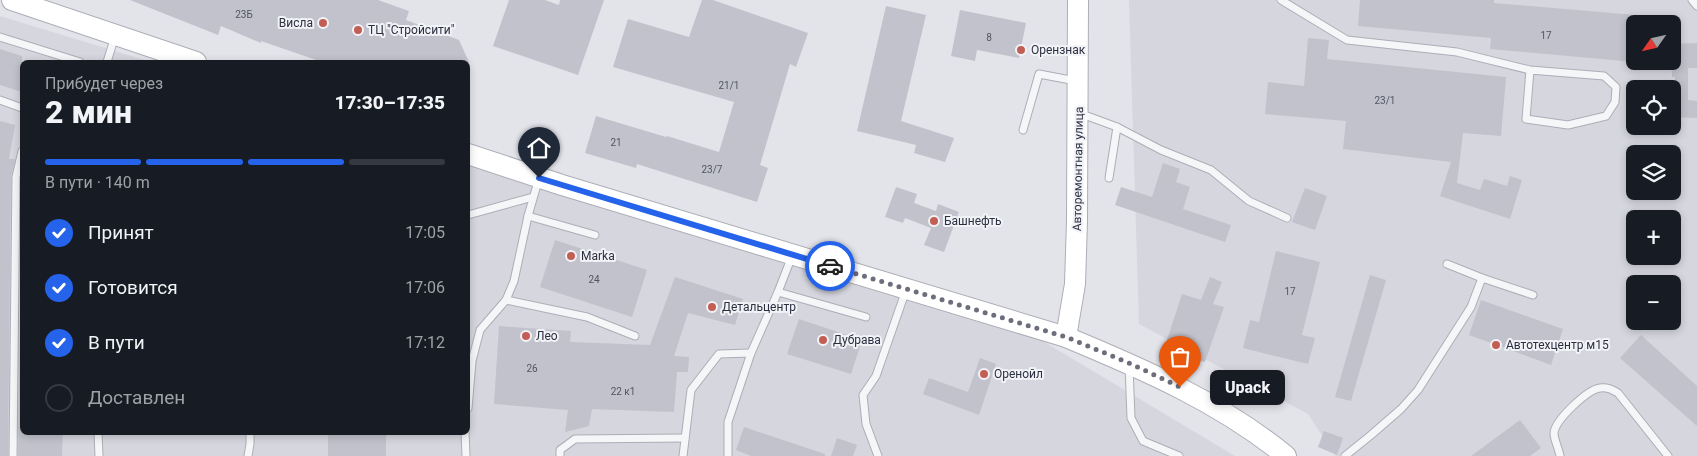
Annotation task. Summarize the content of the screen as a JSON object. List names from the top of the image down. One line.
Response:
{"streets":{"main road":["Авторемонтная улица"]},"places":["Висла","ТЦ \"Стройсити\"","Орензнак","Башнефть","Marka","Детальцентр","Лео","Дубрава","Автотехцентр м15","Оренойл","Upack"],"house_numbers":["23Б","17","8","21/1","23/1","21","23/7","24","17","26","22 к1"],"north":"bottom left","page":{"map_buttons":["+","−"],"heading":["2 мин","Прибудет через","17:30–17:35"],"bar":"В пути · 140 m","list":[["Принят","17:05"],["Готовится","17:06"],["В пути","17:12"],"Доставлен"],"bubble":"Upack"}}
